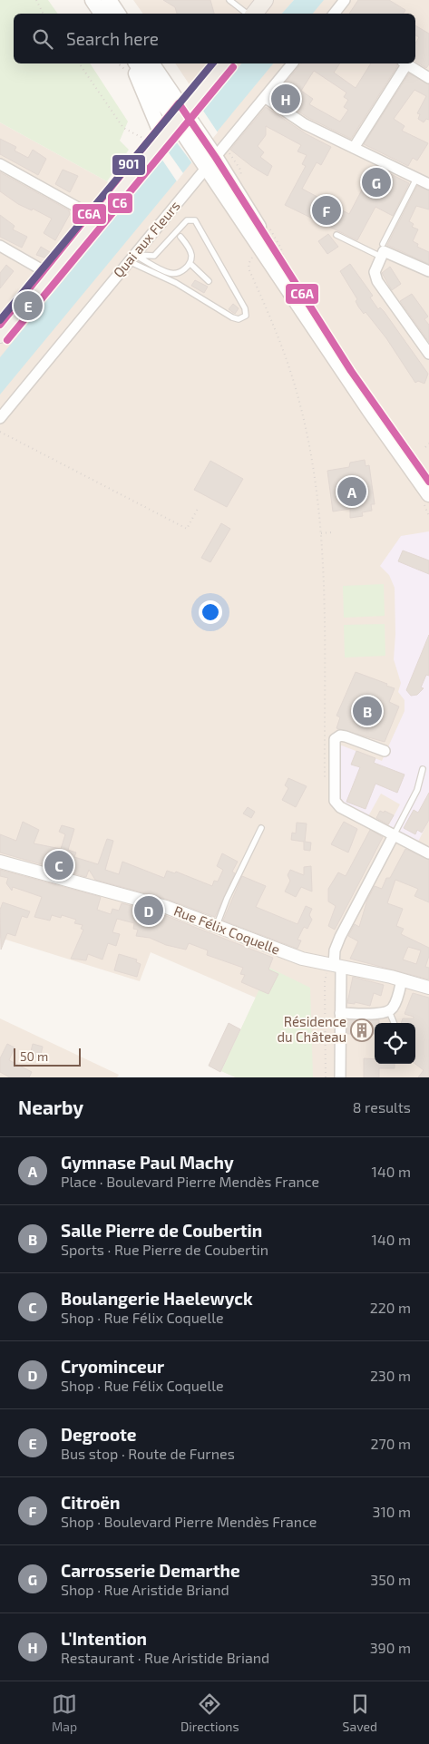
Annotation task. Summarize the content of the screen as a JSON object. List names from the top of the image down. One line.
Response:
{"streets":{"street":["Quai aux Fleurs","Rue Félix Coquelle"]},"places":{"building":["Résidence du Château"]},"lines":["transit line 901","transit line C6","transit line C6A"],"scale_bar":"50 m","page":{"search":"Search here","pins":["H","G","F","E","A","B","C","D"],"scale":"50 m","heading":["Nearby","8 results"],"list":[{"mark":"A","name":"Gymnase Paul Machy","note":"Place · Boulevard Pierre Mendès France","value":"140 m"},{"mark":"B","name":"Salle Pierre de Coubertin","note":"Sports · Rue Pierre de Coubertin","value":"140 m"},{"mark":"C","name":"Boulangerie Haelewyck","note":"Shop · Rue Félix Coquelle","value":"220 m"},{"mark":"D","name":"Cryominceur","note":"Shop · Rue Félix Coquelle","value":"230 m"},{"mark":"E","name":"Degroote","note":"Bus stop · Route de Furnes","value":"270 m"},{"mark":"F","name":"Citroën","note":"Shop · Boulevard Pierre Mendès France","value":"310 m"},{"mark":"G","name":"Carrosserie Demarthe","note":"Shop · Rue Aristide Briand","value":"350 m"},{"mark":"H","name":"L'Intention","note":"Restaurant · Rue Aristide Briand","value":"390 m"}],"nav":["Map","Directions","Saved"]}}
